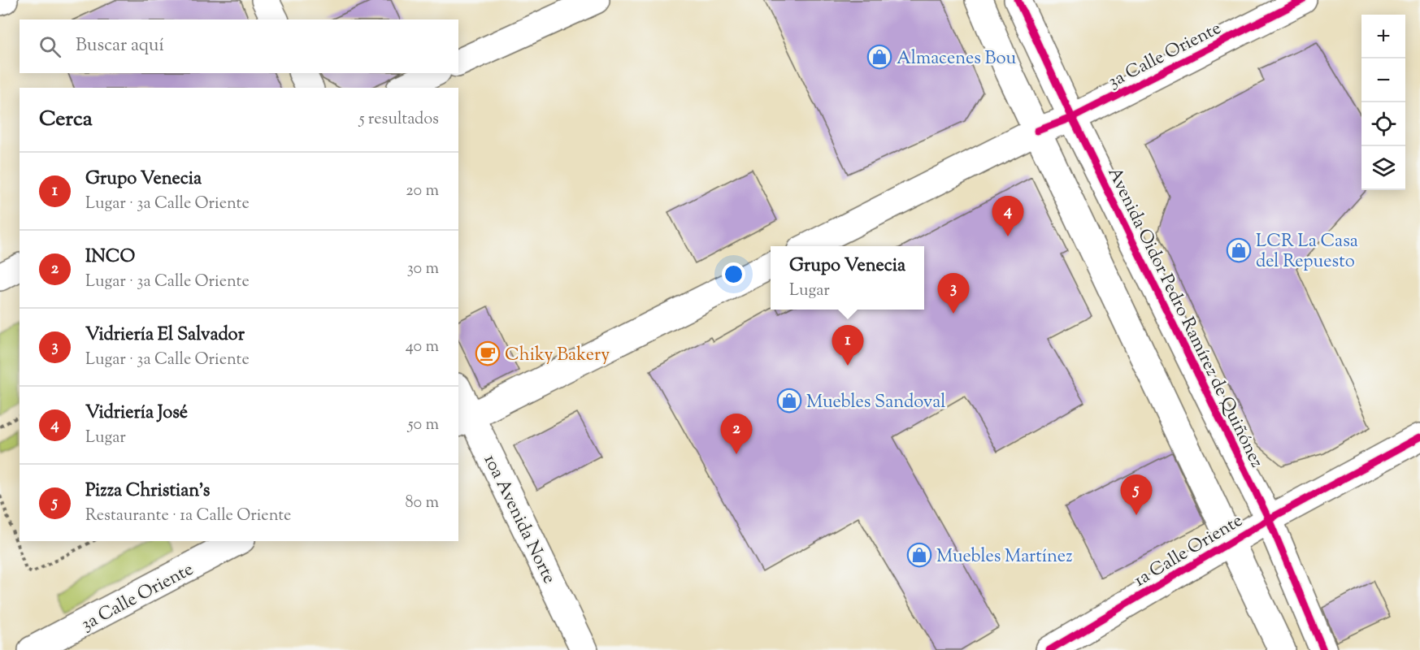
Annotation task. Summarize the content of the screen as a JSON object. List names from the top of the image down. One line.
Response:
{"streets":{"main road":["3a Calle Oriente","Avenida Oidor Pedro Ramírez de Quiñónez","10a Avenida Norte","1a Calle Oriente"]},"crossings":[["3a Calle Oriente","Avenida Oidor Pedro Ramírez de Quiñónez"],["Avenida Oidor Pedro Ramírez de Quiñónez","1a Calle Oriente"]],"places":{"shop":["Almacenes Bou","LCR La Casa del Repuesto","Muebles Sandoval","Muebles Martínez"],"cafe":["Chiky Bakery"]},"page":{"map_buttons":["+","−"],"search":"Buscar aquí","heading":["Cerca","5 resultados"],"list":[{"mark":"1","name":"Grupo Venecia","note":"Lugar · 3a Calle Oriente","value":"20 m"},{"mark":"2","name":"INCO","note":"Lugar · 3a Calle Oriente","value":"30 m"},{"mark":"3","name":"Vidriería El Salvador","note":"Lugar · 3a Calle Oriente","value":"40 m"},{"mark":"4","name":"Vidriería José","note":"Lugar","value":"50 m"},{"mark":"5","name":"Pizza Christian's","note":"Restaurante · 1a Calle Oriente","value":"80 m"}],"pins":["4","3","1","2","5"],"popup":["Grupo Venecia","Lugar"]}}
